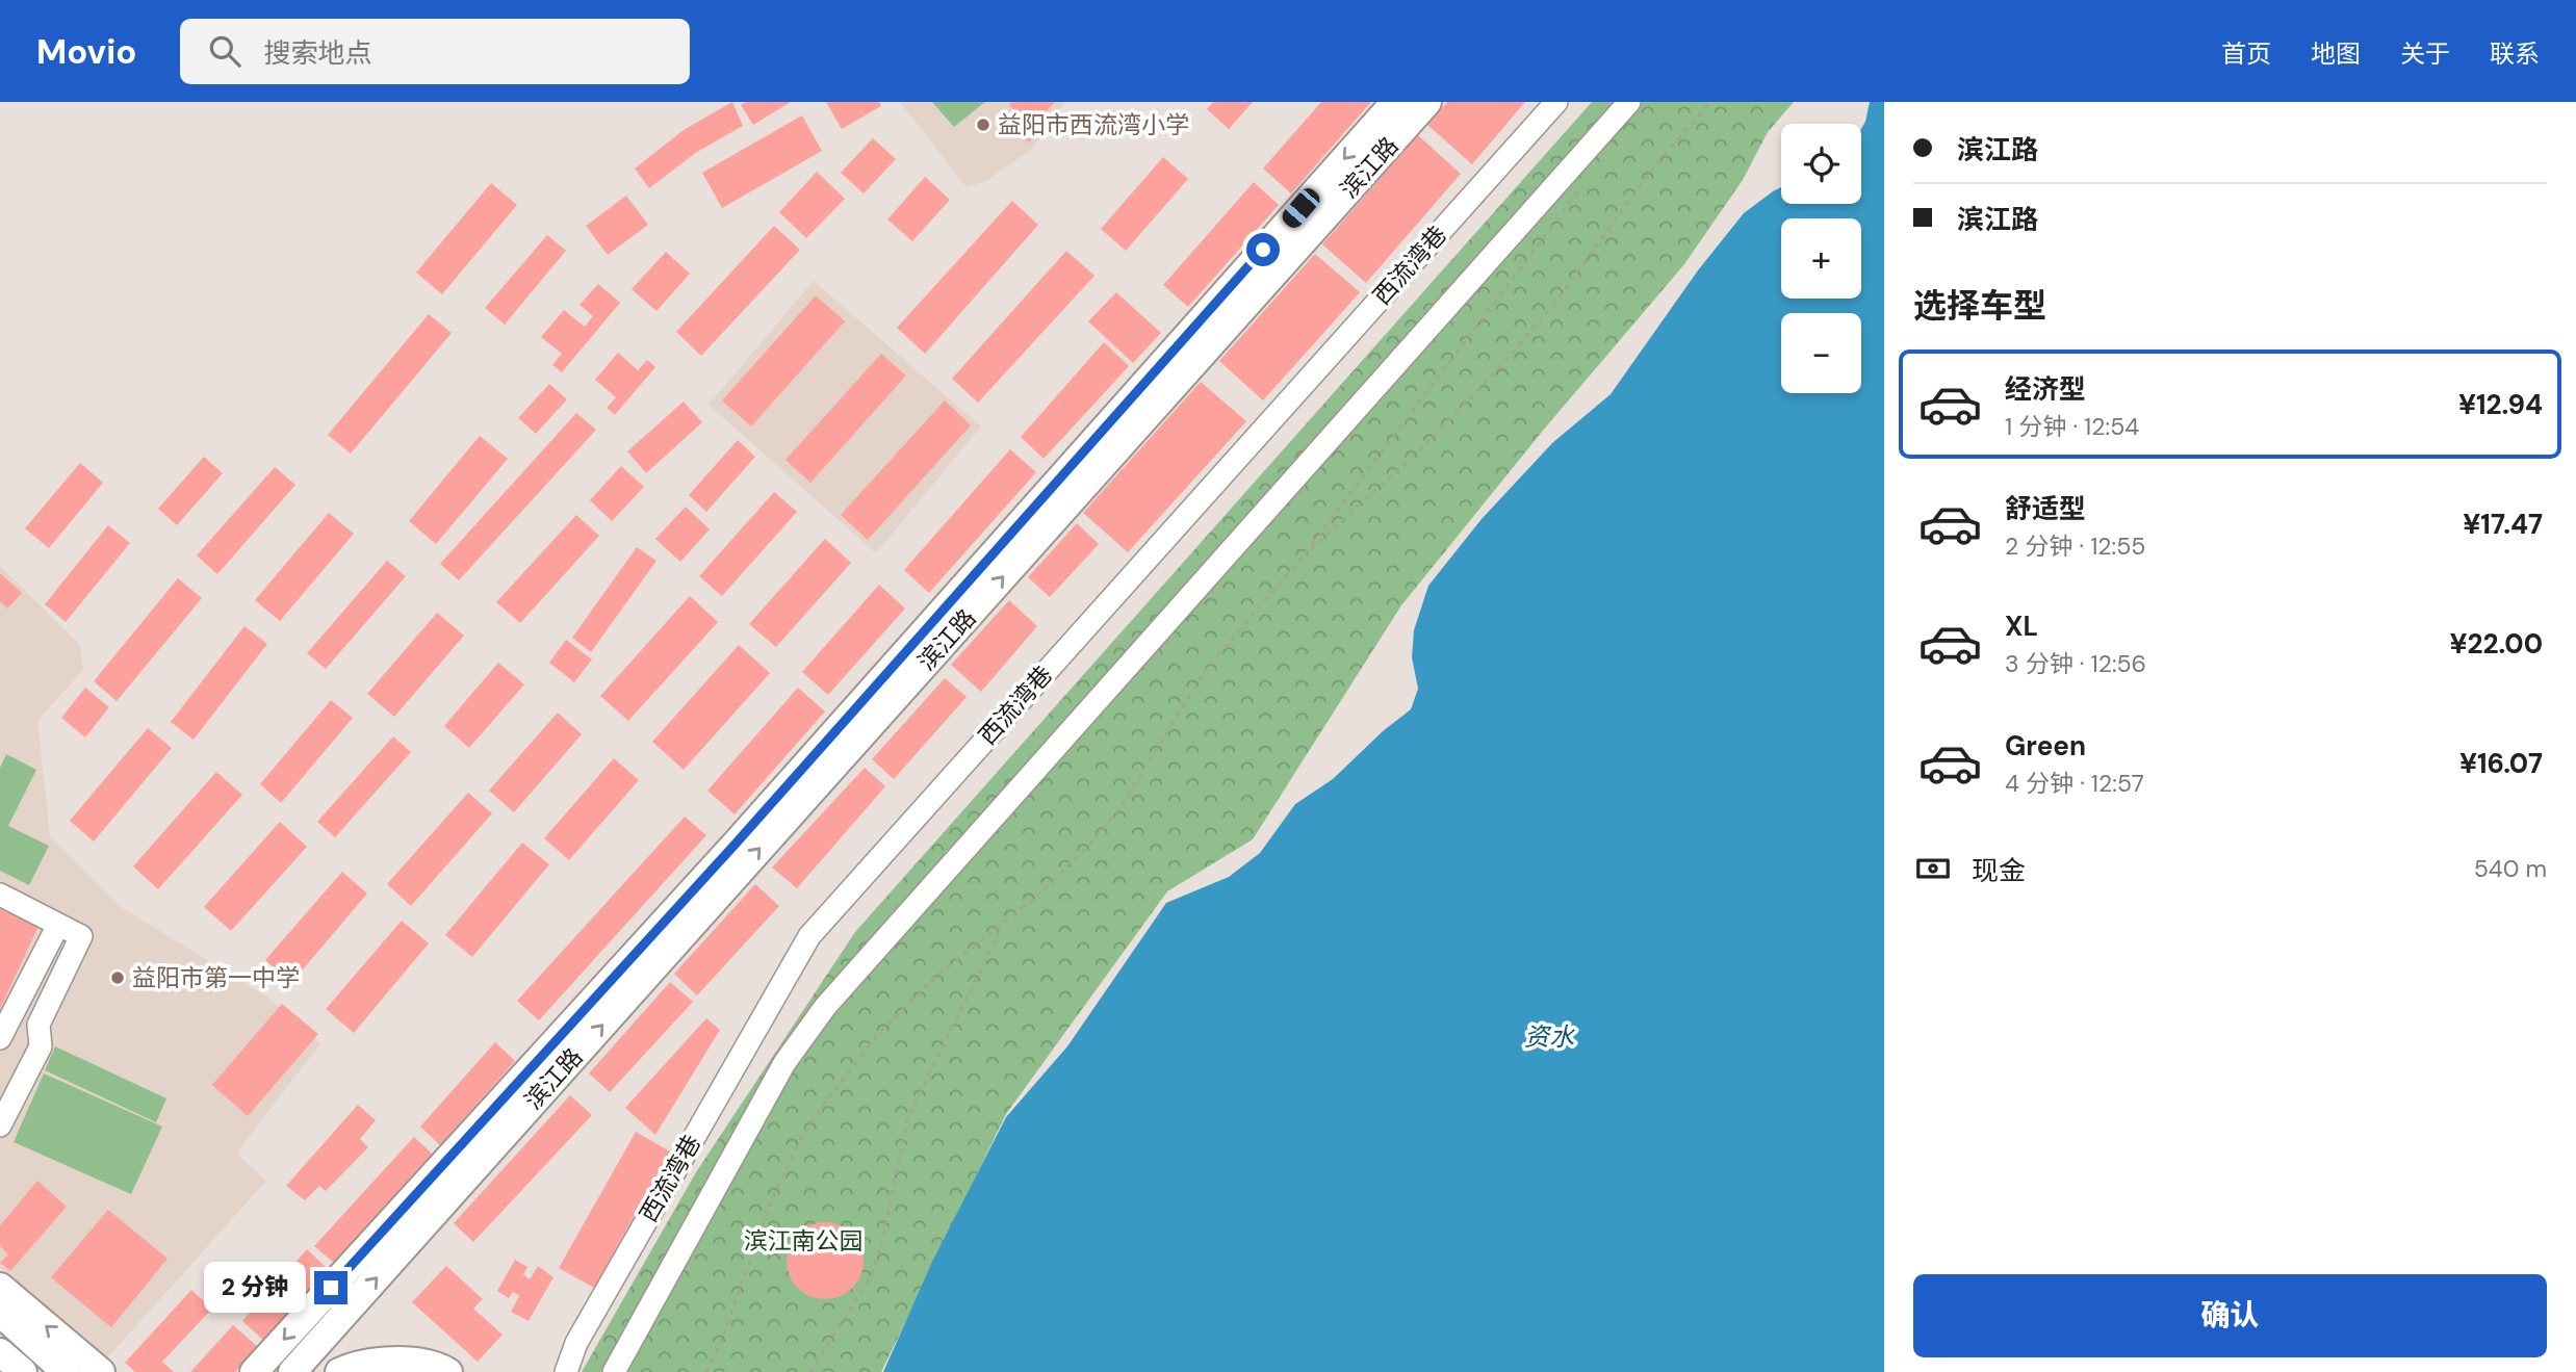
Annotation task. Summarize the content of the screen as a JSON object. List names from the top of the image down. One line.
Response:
{"streets":{"main road":["滨江路"],"street":["西流湾巷"]},"water":["资水"],"parks":["滨江南公园"],"places":["益阳市西流湾小学","益阳市第一中学"],"page":{"header":"Movio","search":"搜索地点","nav":["首页","地图","关于","联系"],"banner":["滨江路","滨江路"],"map_buttons":["+","−"],"heading":"选择车型","list":[{"name":"经济型","note":"1 分钟 · 12:54","value":"¥12.94"},{"name":"舒适型","note":"2 分钟 · 12:55","value":"¥17.47"},{"name":"XL","note":"3 分钟 · 12:56","value":"¥22.00"},{"name":"Green","note":"4 分钟 · 12:57","value":"¥16.07"}],"pay":["现金","540 m"],"buttons":"确认","bubble":"2 分钟"}}
